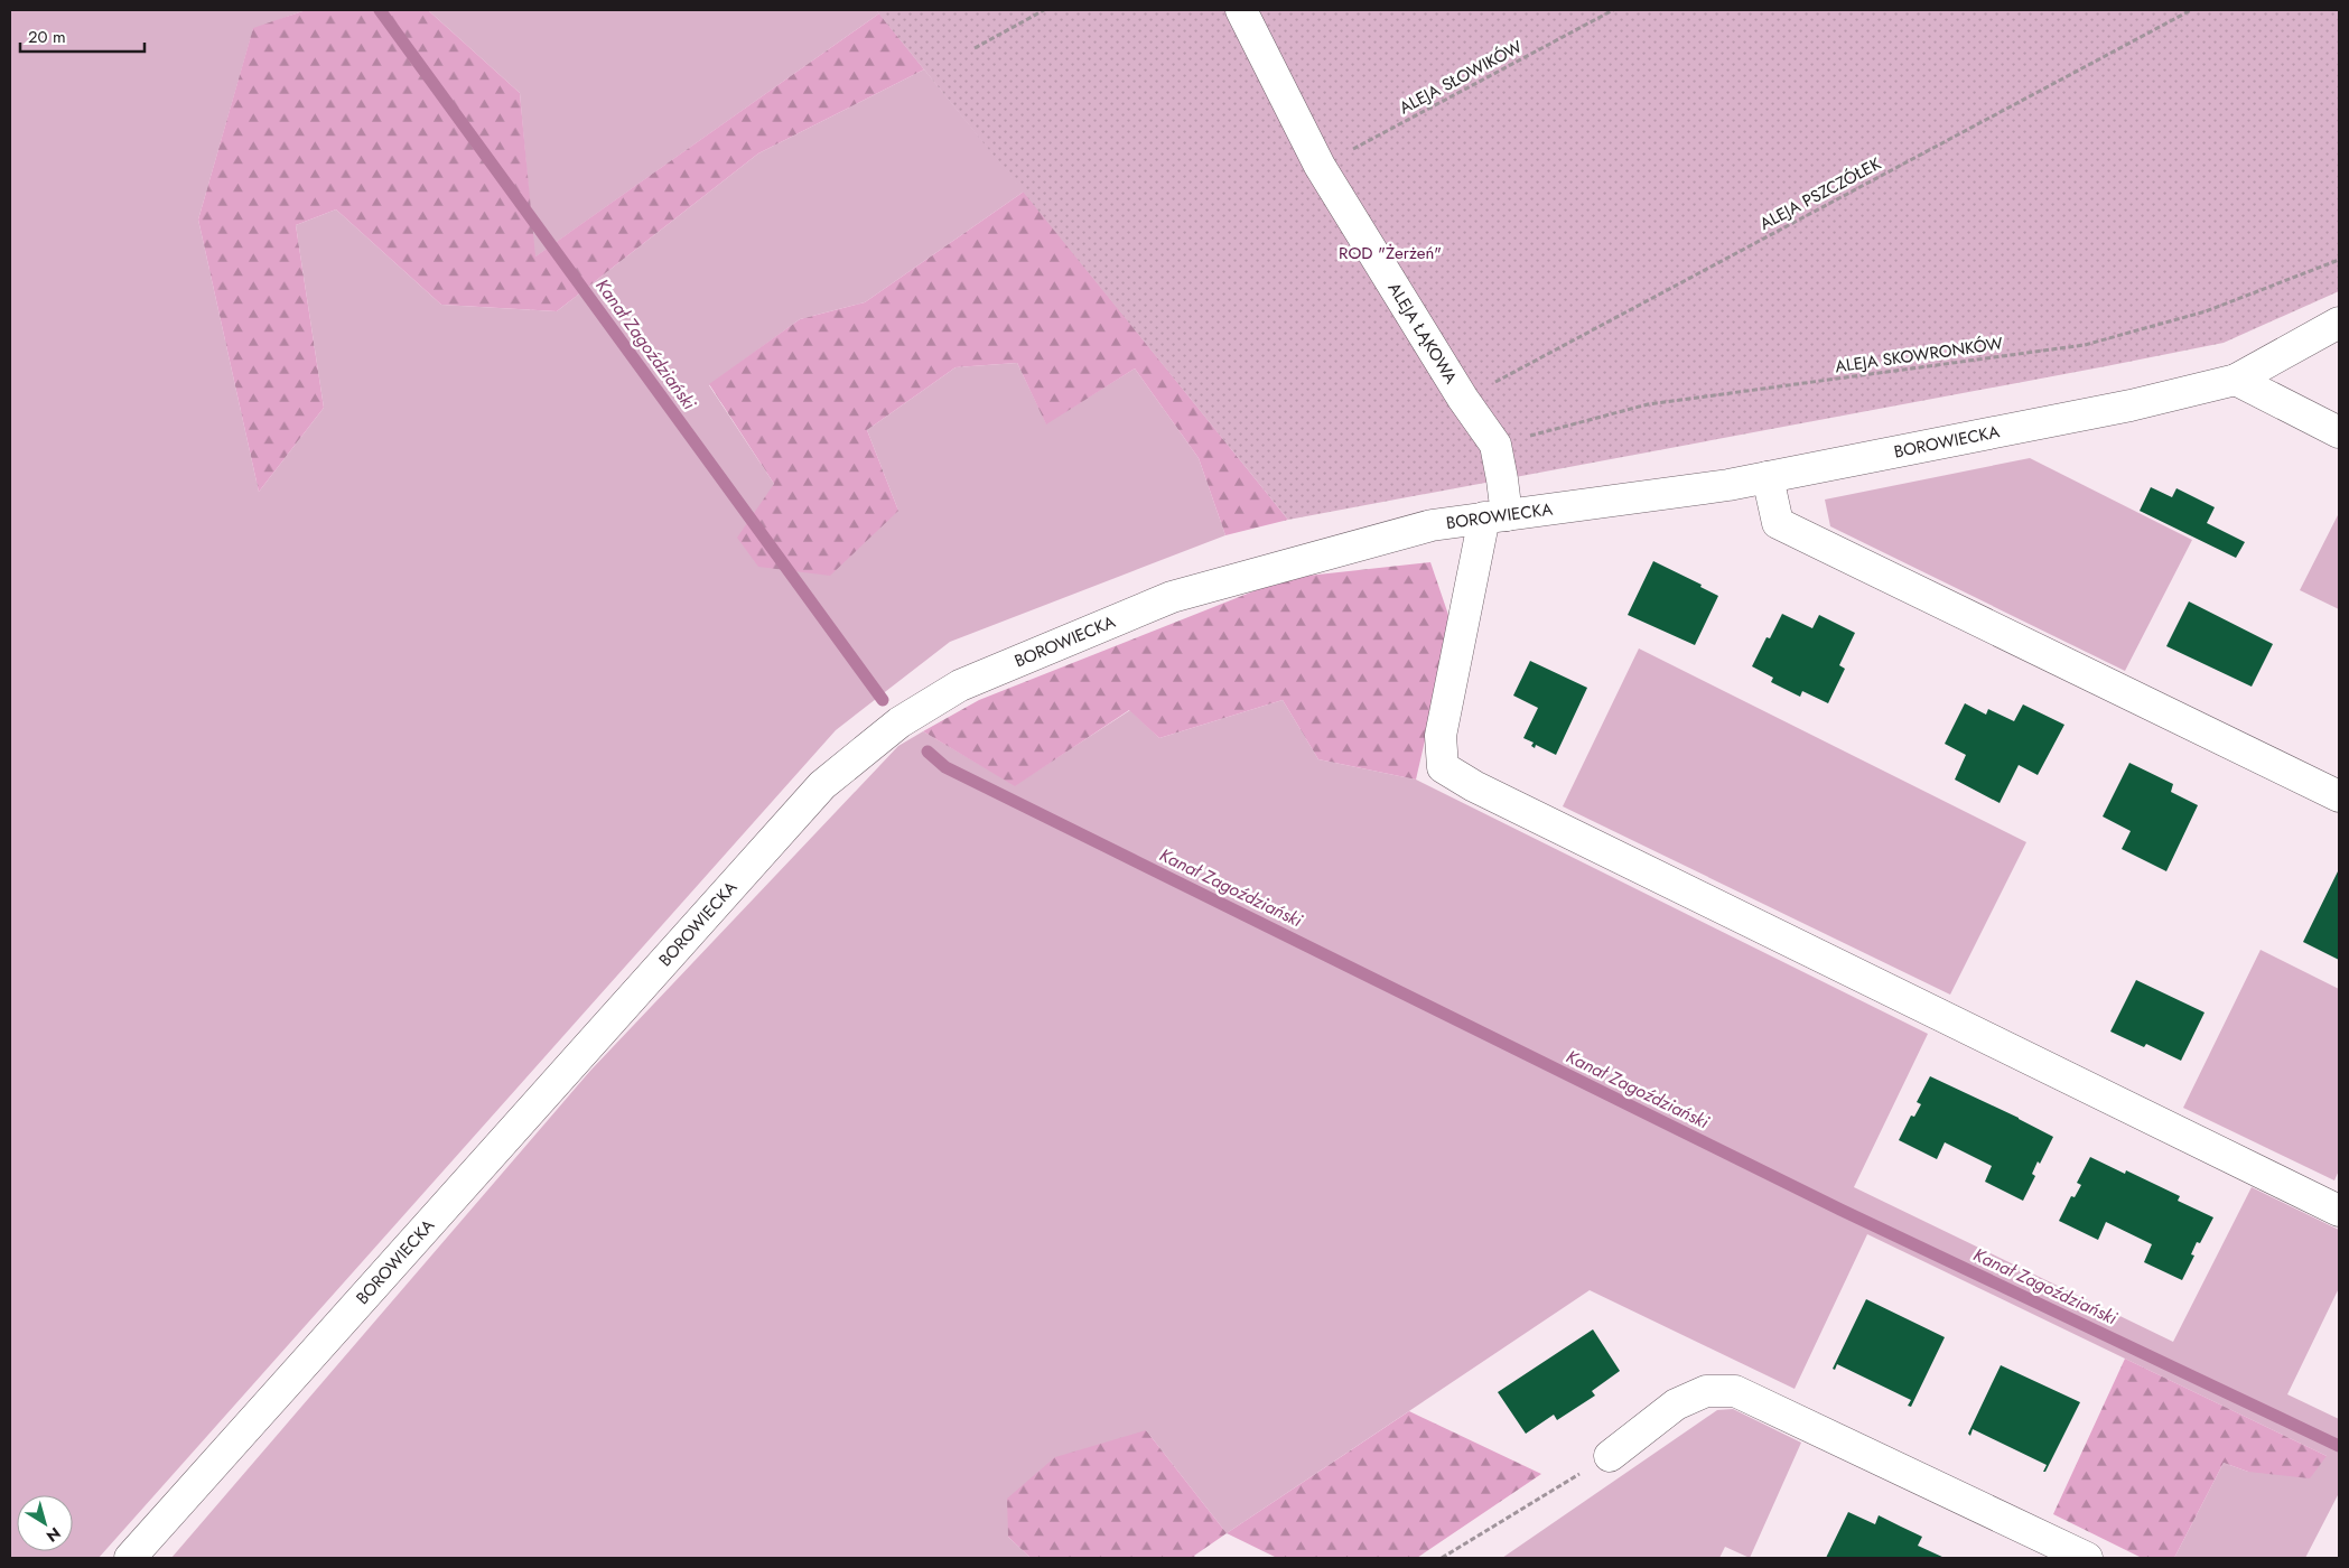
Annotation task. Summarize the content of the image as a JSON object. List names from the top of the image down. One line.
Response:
{"streets":{"street":["ALEJA ŁĄKOWA","BOROWIECKA"],"path":["ALEJA SŁOWIKÓW","ALEJA PSZCZÓŁEK","ALEJA SKOWRONKÓW"]},"crossings":[["ALEJA SŁOWIKÓW","ALEJA ŁĄKOWA"],["ALEJA PSZCZÓŁEK","ALEJA ŁĄKOWA"],["ALEJA ŁĄKOWA","ALEJA SKOWRONKÓW"],["ALEJA ŁĄKOWA","BOROWIECKA"]],"water":["Kanał Zagoździański"],"parks":["ROD \"Żerżeń\""],"scale_bar":"20 m","north":"bottom right"}
